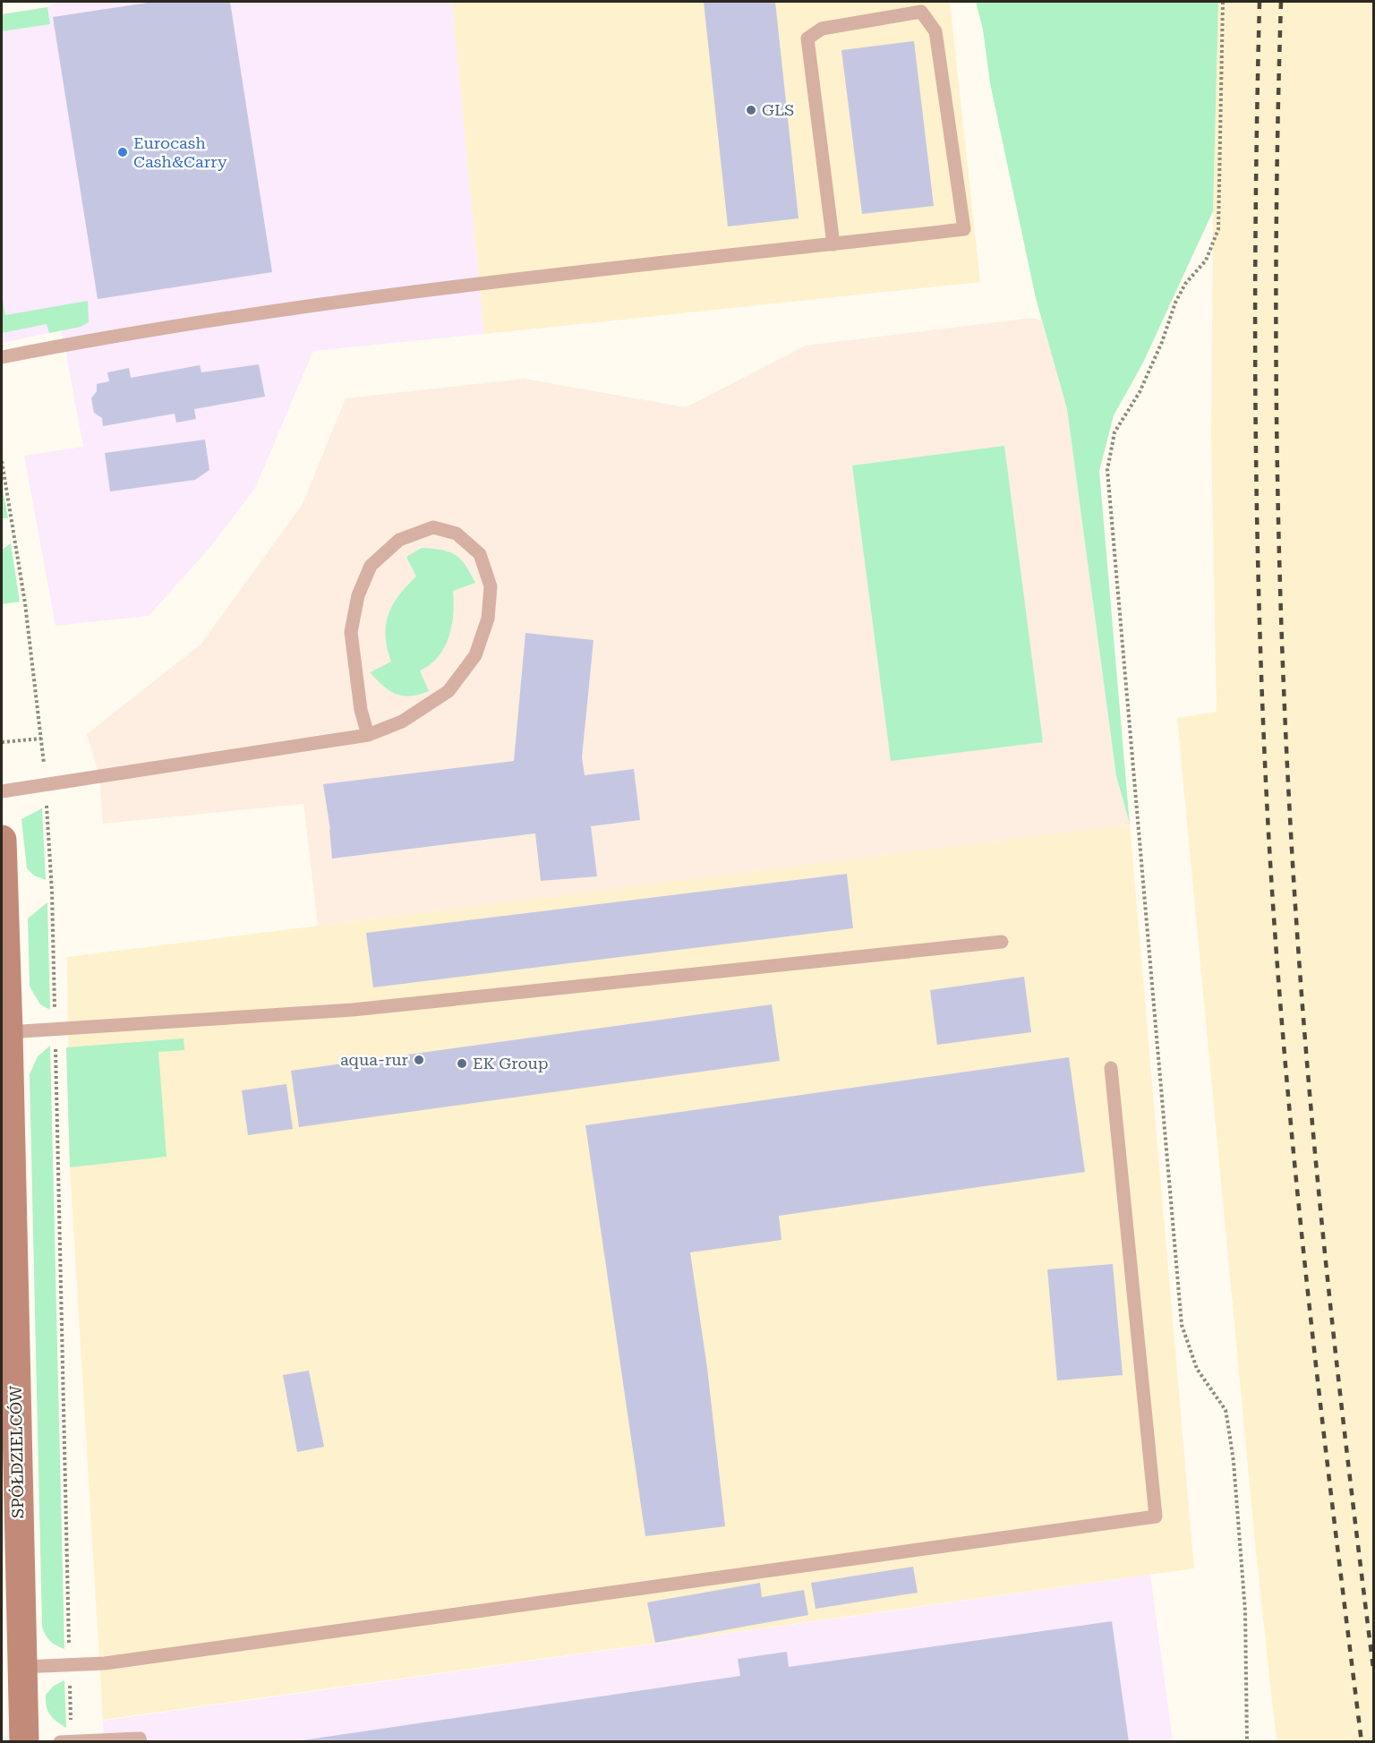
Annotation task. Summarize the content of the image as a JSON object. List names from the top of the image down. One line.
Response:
{"streets":{"street":["SPÓŁDZIELCÓW"]},"places":["GLS","Eurocash Cash&Carry","aqua-rur","EK Group"]}
